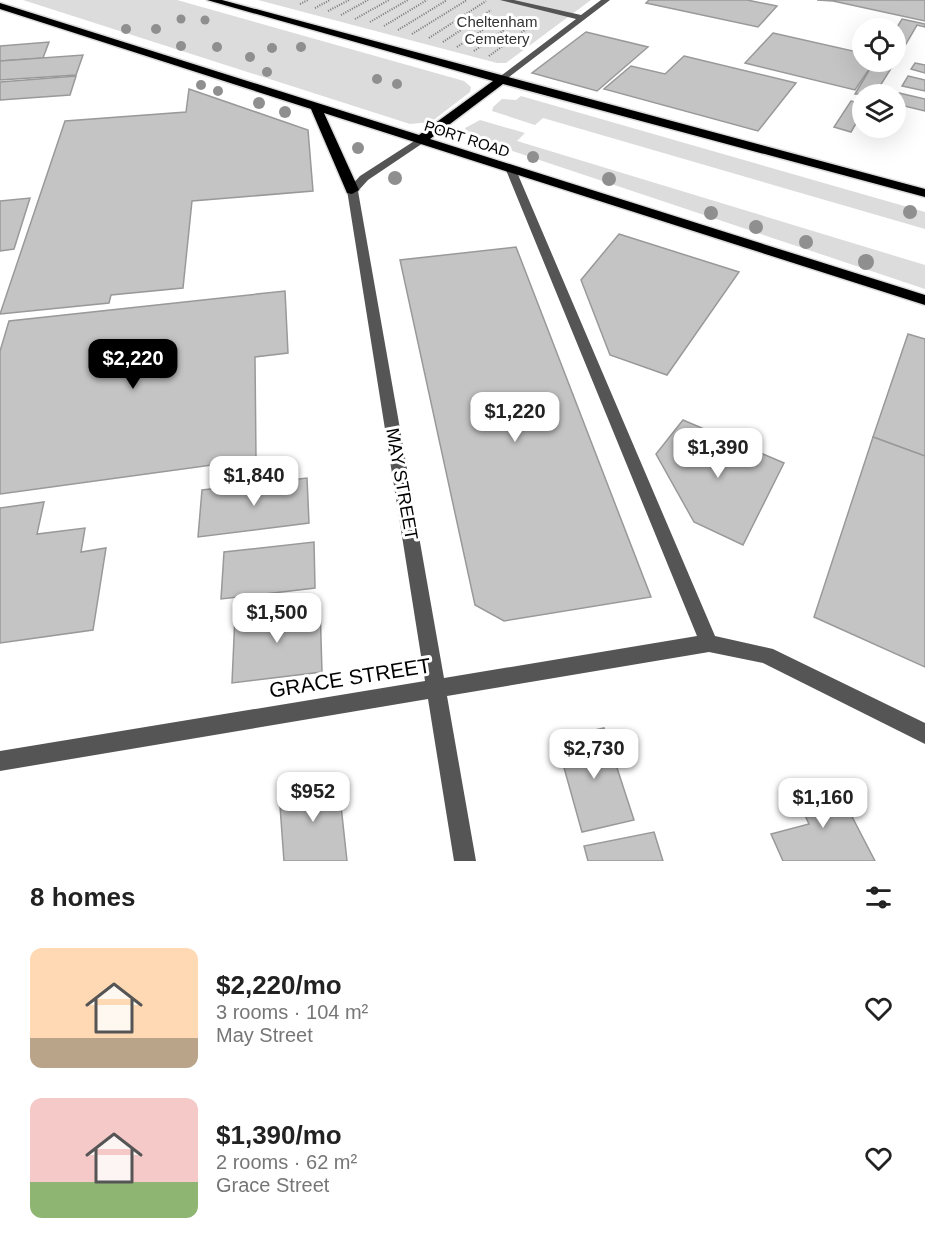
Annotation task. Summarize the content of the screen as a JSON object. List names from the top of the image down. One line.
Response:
{"streets":{"highway":["PORT ROAD"],"street":["MAY STREET","GRACE STREET"]},"crossings":[["MAY STREET","GRACE STREET"]],"parks":["Cheltenham Cemetery"],"page":{"price":["$2,220","$1,220","$1,390","$1,840","$1,500","$2,730","$952","$1,160"],"heading":"8 homes","list":[{"name":"$2,220/mo","note":"3 rooms · 104 m² · May Street"},{"name":"$1,390/mo","note":"2 rooms · 62 m² · Grace Street"}]}}
